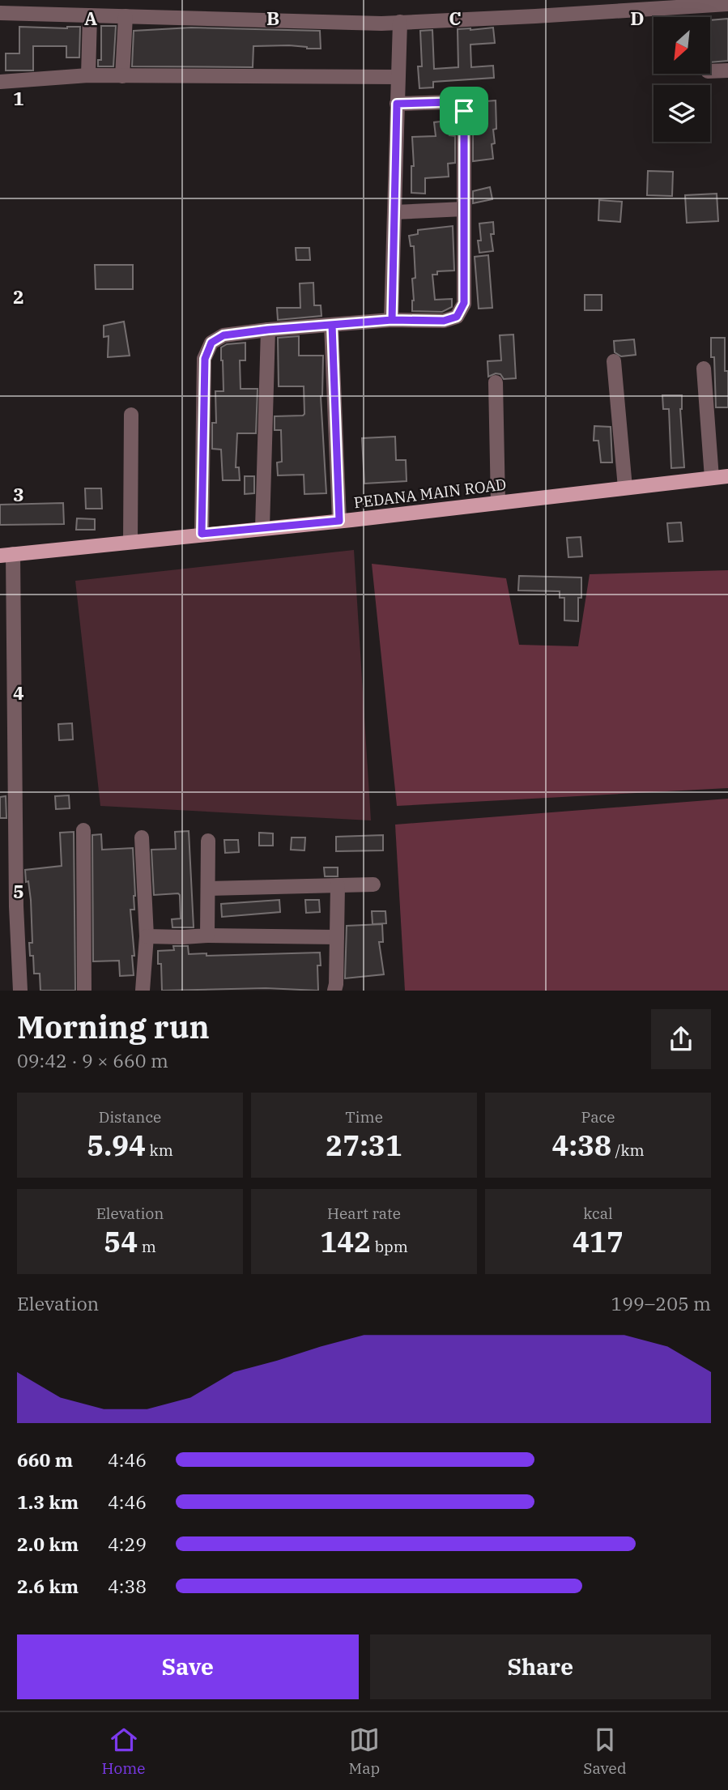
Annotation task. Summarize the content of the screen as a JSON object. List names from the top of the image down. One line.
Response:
{"streets":{"main road":["PEDANA MAIN ROAD"]},"north":"bottom left","page":{"heading":["Morning run","09:42 · 9 × 660 m"],"stats":[["Distance","5.94 km"],["Time","27:31"],["Pace","4:38 /km"],["Elevation","54 m"],["Heart rate","142 bpm"],["kcal","417"]],"chart":["Elevation","199–205 m"],"list":[{"name":"660 m","note":"4:46"},{"name":"1.3 km","note":"4:46"},{"name":"2.0 km","note":"4:29"},{"name":"2.6 km","note":"4:38"}],"buttons":["Save","Share"],"tabs":["Home","Map","Saved"]},"grid":{"columns":["A","B","C","D"],"rows":["1","2","3","4","5"]}}
